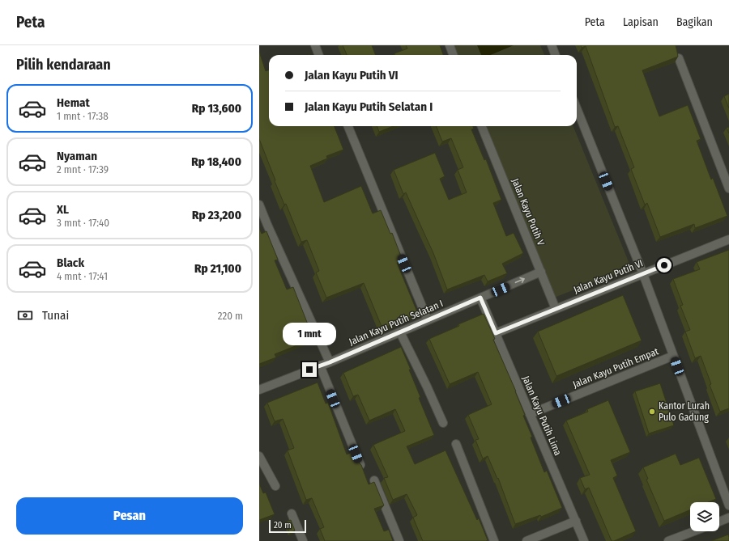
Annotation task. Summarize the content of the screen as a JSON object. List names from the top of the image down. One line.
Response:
{"streets":{"street":["Jalan Kayu Putih V","Jalan Kayu Putih VI","Jalan Kayu Putih Selatan I","Jalan Kayu Putih Empat","Jalan Kayu Putih Lima"]},"crossings":[["Jalan Kayu Putih V","Jalan Kayu Putih VI"],["Jalan Kayu Putih V","Jalan Kayu Putih Selatan I"],["Jalan Kayu Putih VI","Jalan Kayu Putih Lima"],["Jalan Kayu Putih Selatan I","Jalan Kayu Putih Lima"],["Jalan Kayu Putih Empat","Jalan Kayu Putih Lima"]],"places":["Kantor Lurah Pulo Gadung"],"scale_bar":"20 m","page":{"header":"Peta","nav":["Peta","Lapisan","Bagikan"],"heading":"Pilih kendaraan","banner":["Jalan Kayu Putih VI","Jalan Kayu Putih Selatan I"],"list":[{"name":"Hemat","note":"1 mnt · 17:38","value":"Rp 13,600"},{"name":"Nyaman","note":"2 mnt · 17:39","value":"Rp 18,400"},{"name":"XL","note":"3 mnt · 17:40","value":"Rp 23,200"},{"name":"Black","note":"4 mnt · 17:41","value":"Rp 21,100"}],"pay":["Tunai","220 m"],"bubble":"1 mnt","buttons":"Pesan","scale":"20 m"}}
